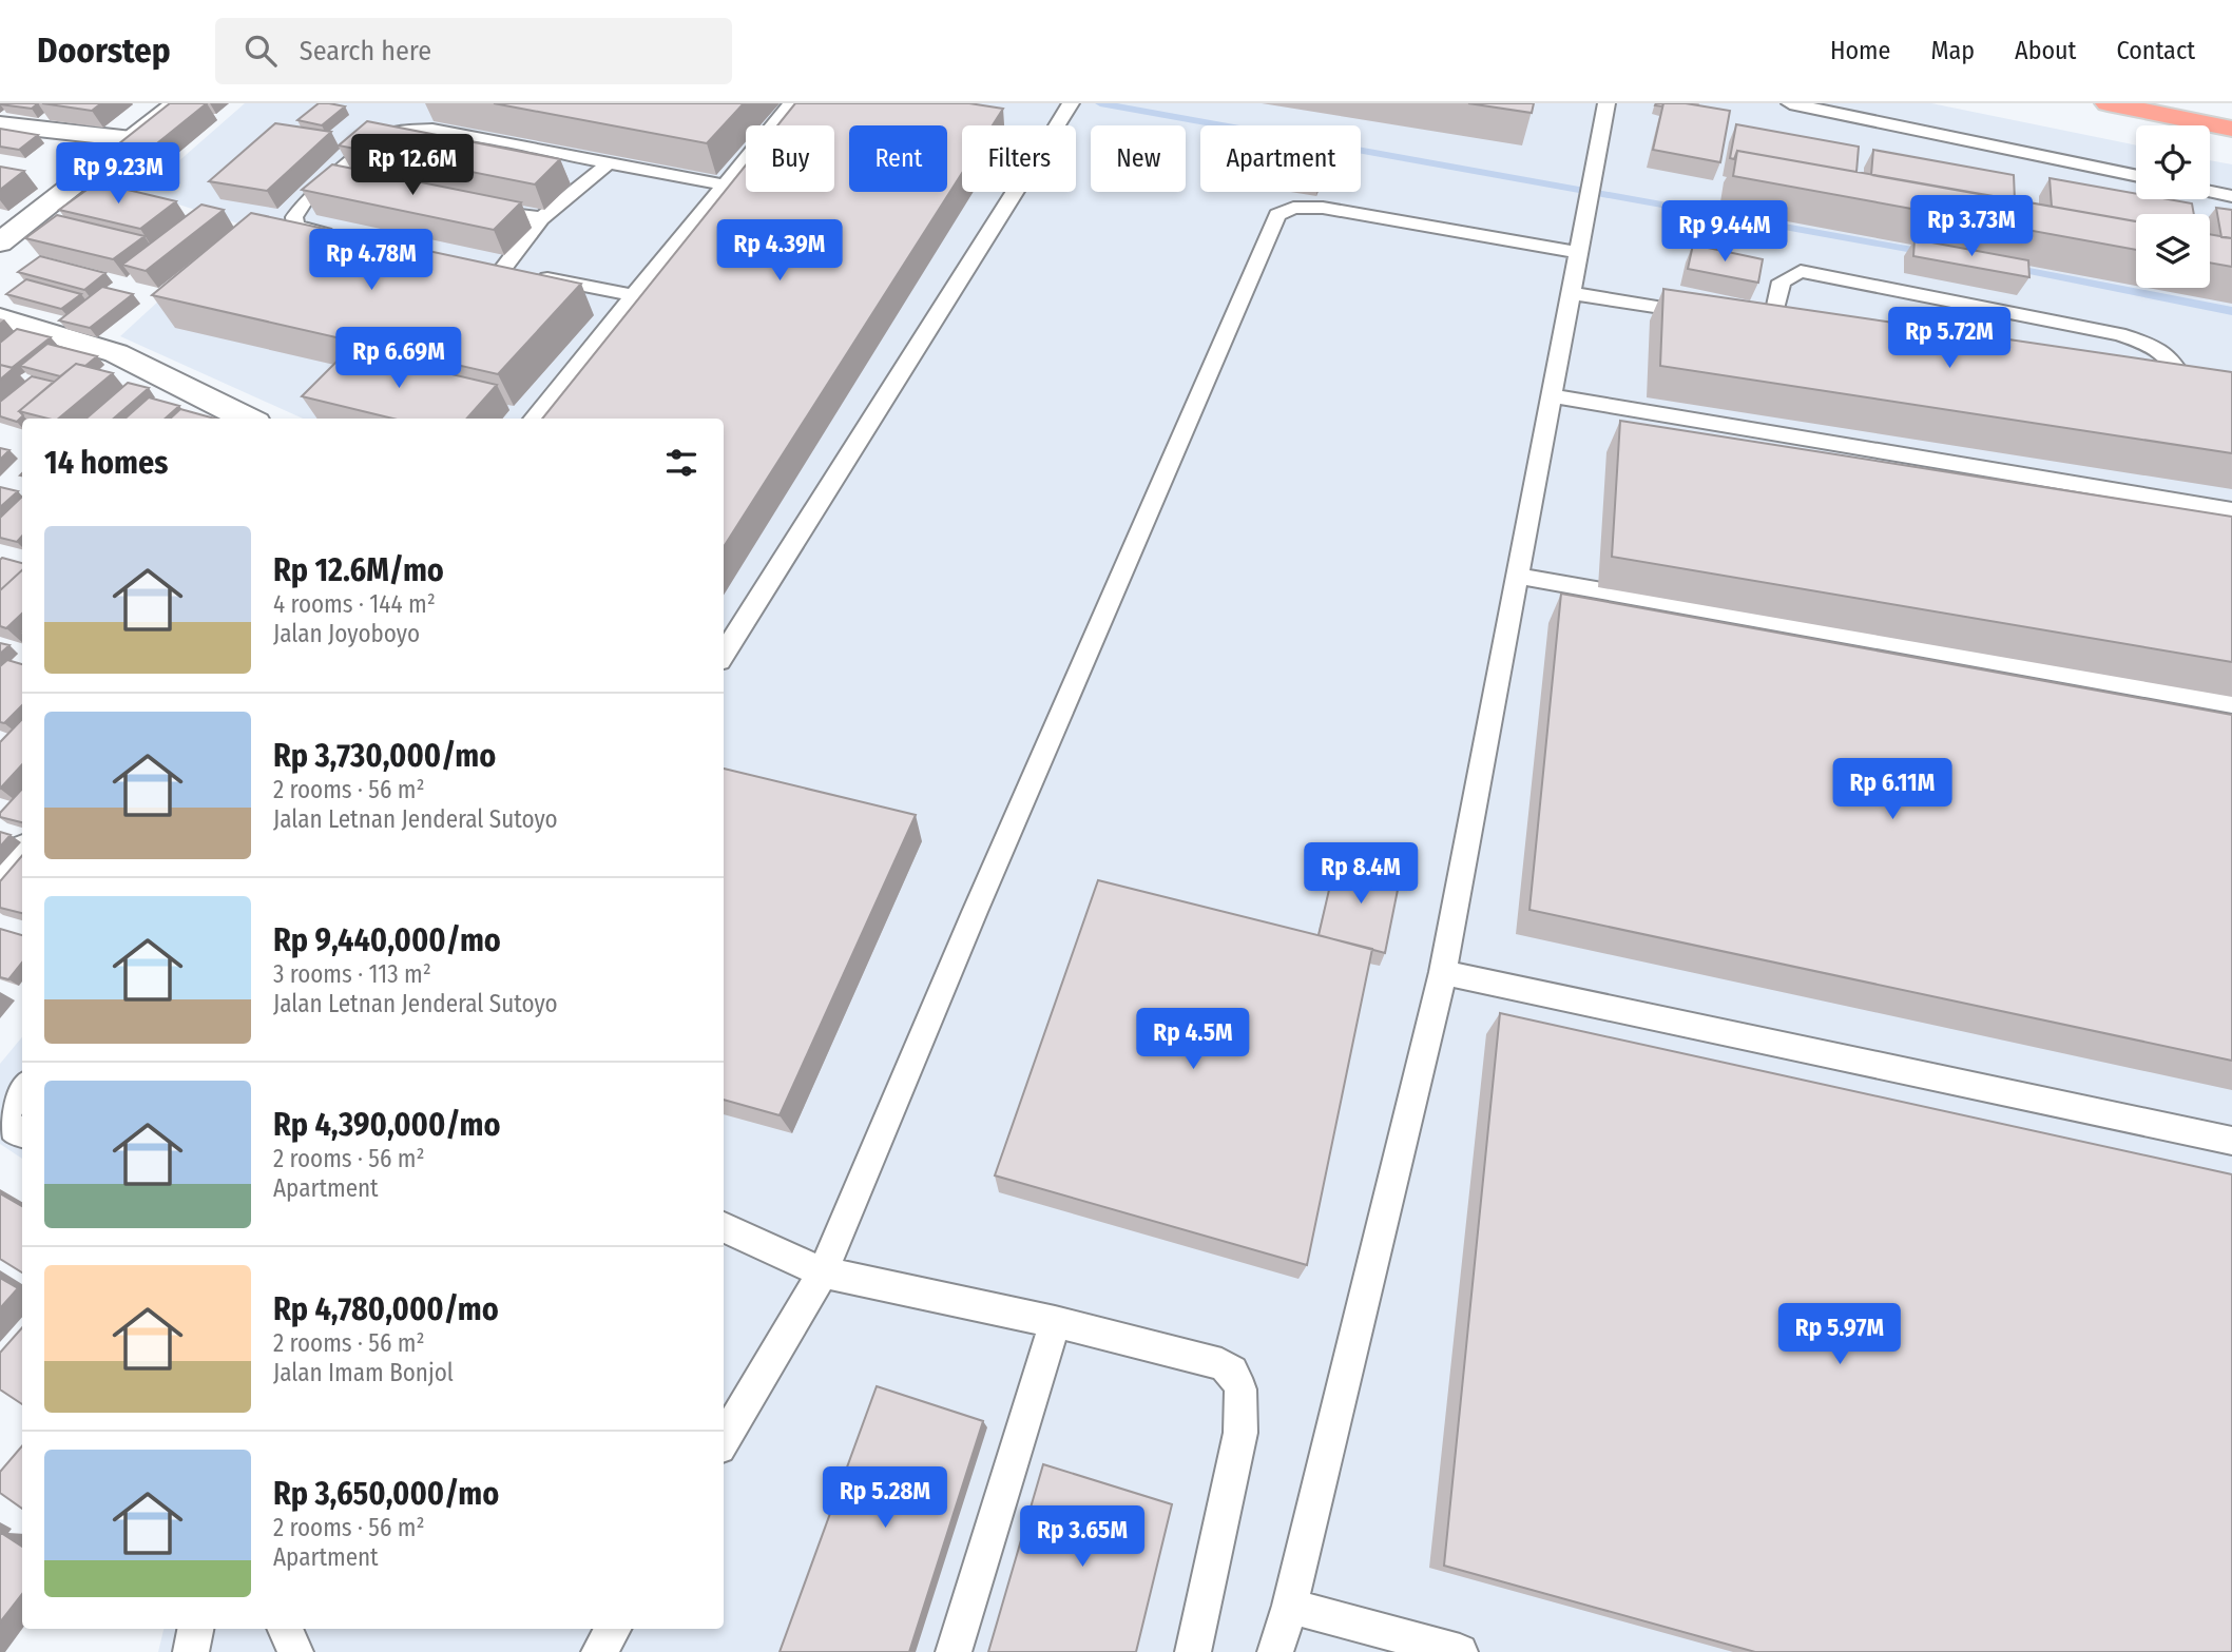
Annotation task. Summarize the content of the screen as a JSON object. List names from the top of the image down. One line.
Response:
{"page":{"header":"Doorstep","search":"Search here","nav":["Home","Map","About","Contact"],"chip":["Buy","Rent","Filters","New","Apartment"],"price":["Rp 12.6M","Rp 9.23M","Rp 3.73M","Rp 9.44M","Rp 4.39M","Rp 4.78M","Rp 5.72M","Rp 6.69M","Rp 6.11M","Rp 8.4M","Rp 4.5M","Rp 5.97M","Rp 5.28M","Rp 3.65M"],"heading":"14 homes","list":[{"name":"Rp 12.6M/mo","note":"4 rooms · 144 m² · Jalan Joyoboyo"},{"name":"Rp 3,730,000/mo","note":"2 rooms · 56 m² · Jalan Letnan Jenderal Sutoyo"},{"name":"Rp 9,440,000/mo","note":"3 rooms · 113 m² · Jalan Letnan Jenderal Sutoyo"},{"name":"Rp 4,390,000/mo","note":"2 rooms · 56 m² · Apartment"},{"name":"Rp 4,780,000/mo","note":"2 rooms · 56 m² · Jalan Imam Bonjol"},{"name":"Rp 3,650,000/mo","note":"2 rooms · 56 m² · Apartment"}]}}
